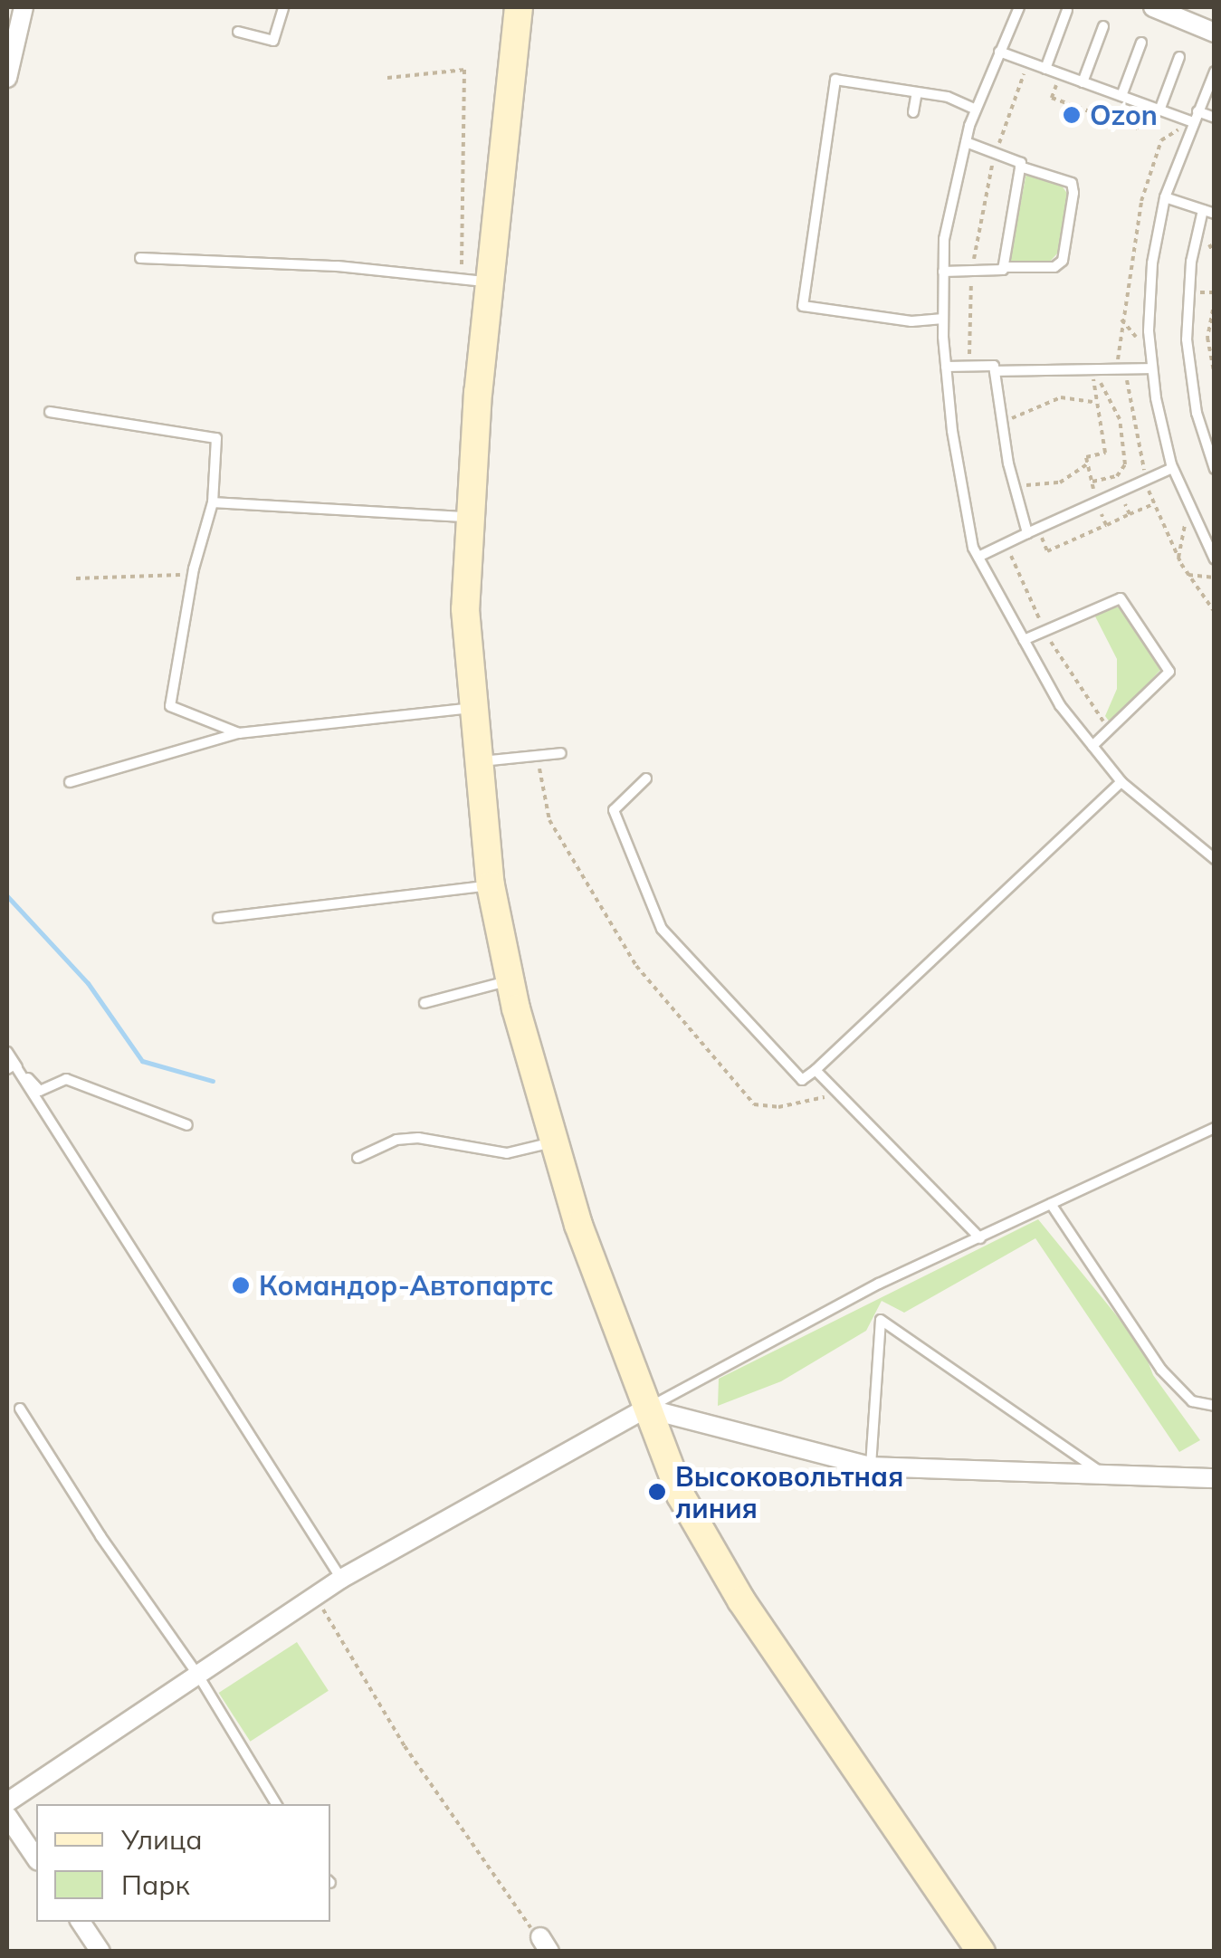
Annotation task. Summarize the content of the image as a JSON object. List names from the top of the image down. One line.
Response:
{"places":["Ozon","Командор-Автопартс","Высоковольтная линия"],"legend":["Улица","Парк"]}
